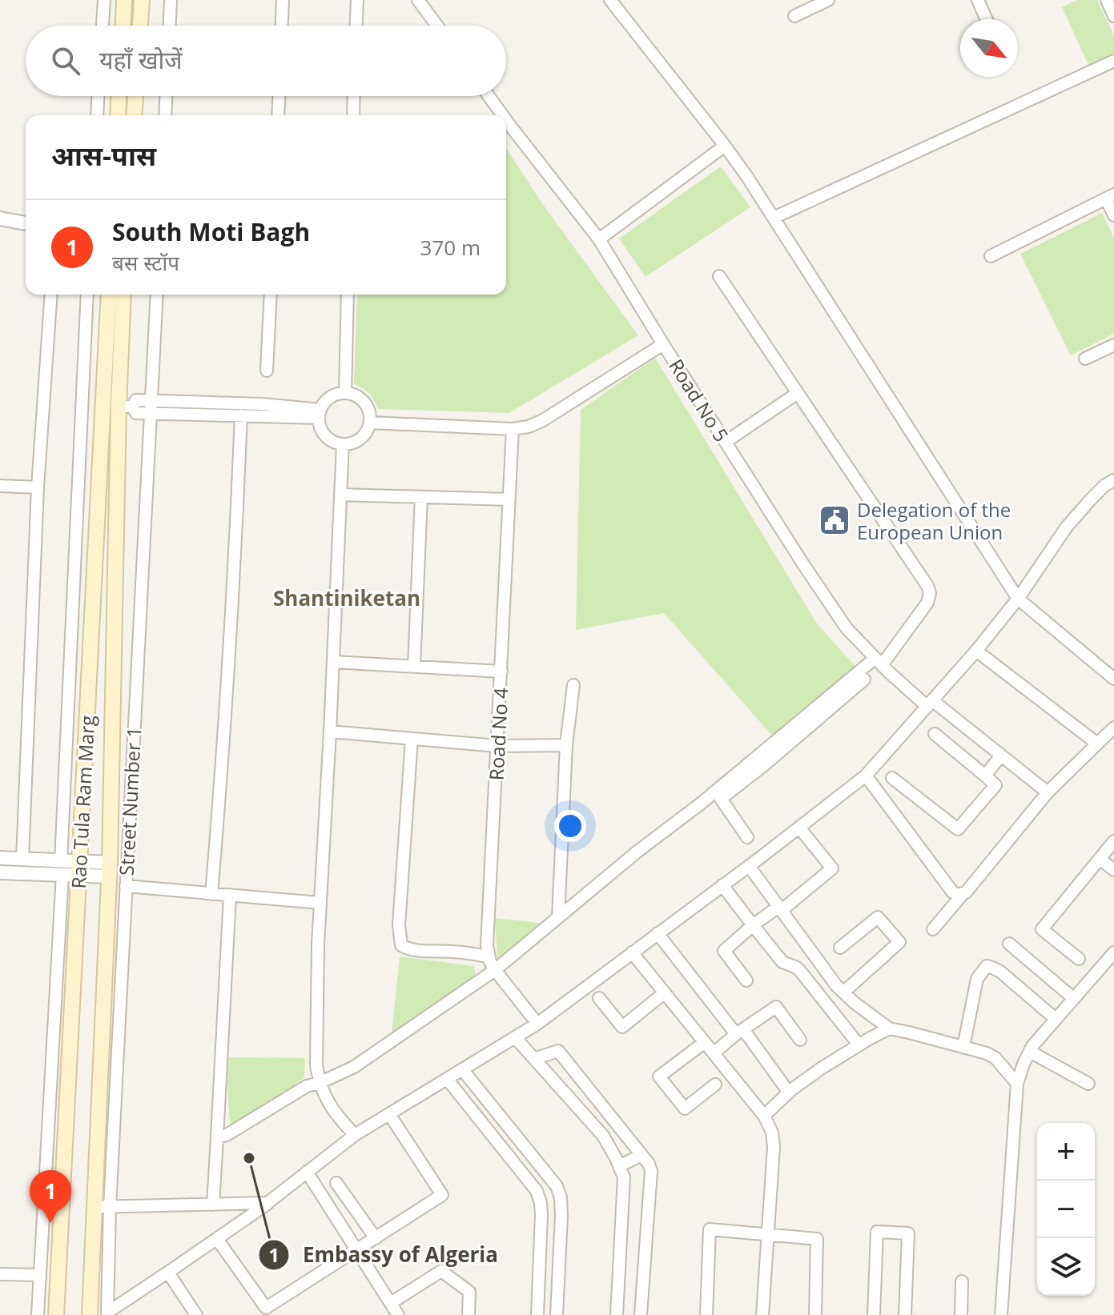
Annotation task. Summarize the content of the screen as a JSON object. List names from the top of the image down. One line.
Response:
{"streets":{"main road":["Rao Tula Ram Marg"],"street":["Road No 5","Road No 4","Street Number 1"]},"crossings":[["Street Number 1","Rao Tula Ram Marg"]],"districts":["Shantiniketan"],"places":{"public building":["Delegation of the European Union"],"other":["Embassy of Algeria"]},"north":"bottom right","page":{"search":"यहाँ खोजें","heading":"आस-पास","list":[{"mark":"1","name":"South Moti Bagh","note":"बस स्टॉप","value":"370 m"}],"map_buttons":["+","−"],"pins":"1"}}
